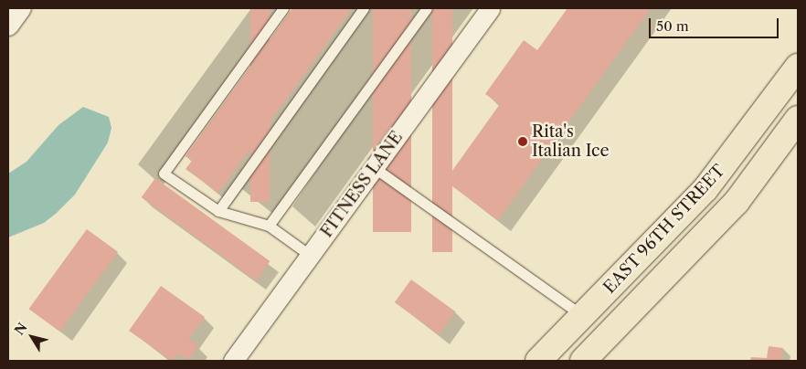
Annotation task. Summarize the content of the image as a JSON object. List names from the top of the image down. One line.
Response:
{"streets":{"main road":["EAST 96TH STREET"],"street":["FITNESS LANE"]},"places":["Rita's Italian Ice"],"scale_bar":"50 m","north":"top left"}
